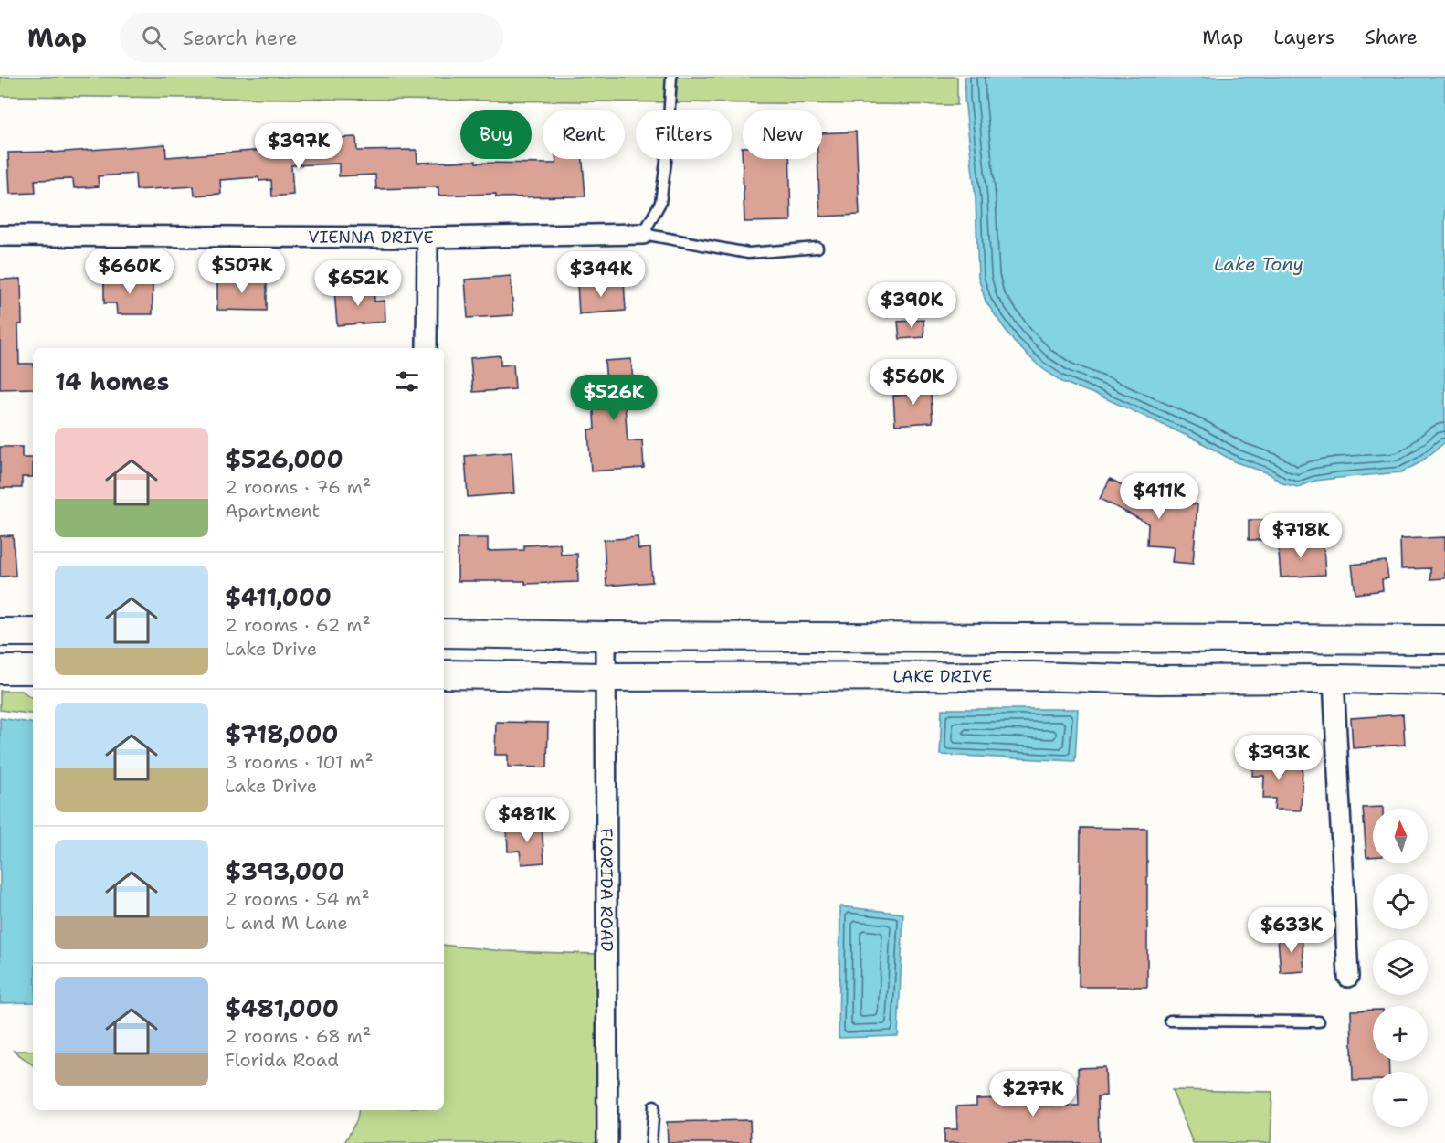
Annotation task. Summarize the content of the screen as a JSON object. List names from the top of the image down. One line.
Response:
{"streets":{"main road":["LAKE DRIVE"],"street":["VIENNA DRIVE","FLORIDA ROAD"]},"crossings":[["LAKE DRIVE","FLORIDA ROAD"]],"water":["Lake Tony"],"north":"top","page":{"header":"Map","search":"Search here","nav":["Map","Layers","Share"],"chip":["Buy","Rent","Filters","New"],"price":["$397K","$507K","$660K","$344K","$652K","$390K","$560K","$526K","$411K","$718K","$393K","$481K","$633K","$277K"],"heading":"14 homes","list":[{"name":"$526,000","note":"2 rooms · 76 m² · Apartment"},{"name":"$411,000","note":"2 rooms · 62 m² · Lake Drive"},{"name":"$718,000","note":"3 rooms · 101 m² · Lake Drive"},{"name":"$393,000","note":"2 rooms · 54 m² · L and M Lane"},{"name":"$481,000","note":"2 rooms · 68 m² · Florida Road"}],"map_buttons":["+","−"]}}
